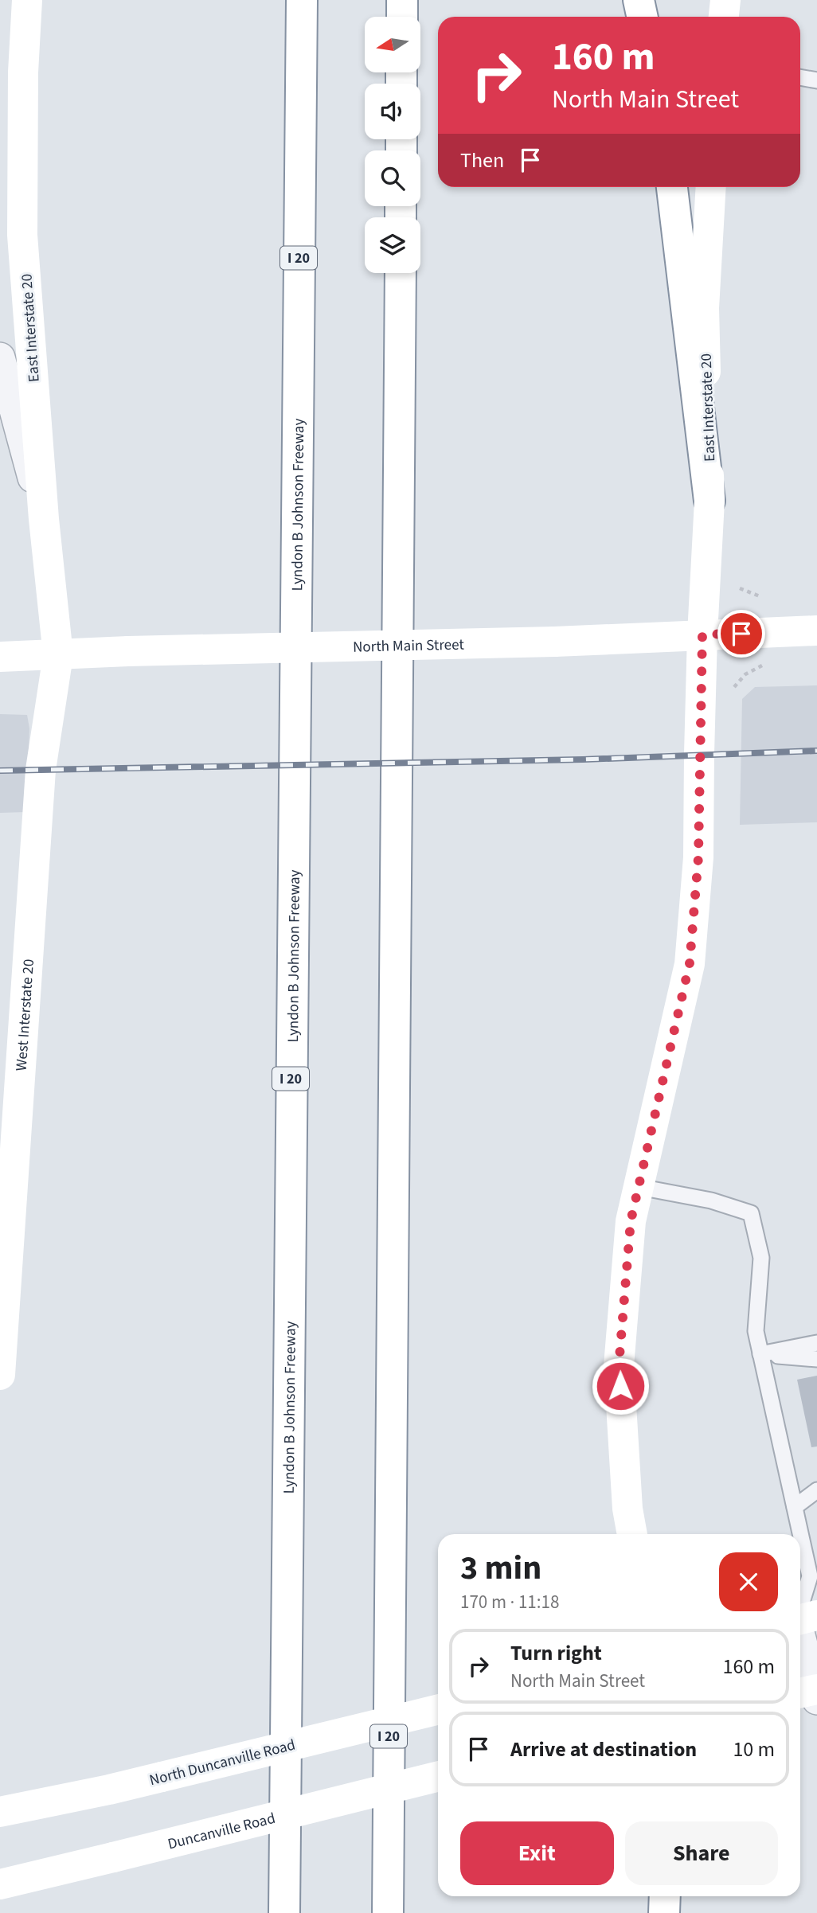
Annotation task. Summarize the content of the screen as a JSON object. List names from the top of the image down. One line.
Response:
{"streets":{"main road":["I 20","East Interstate 20","Lyndon B Johnson Freeway","North Main Street","West Interstate 20","North Duncanville Road","Duncanville Road"]},"crossings":[["East Interstate 20","North Main Street"],["East Interstate 20","West Interstate 20"],["North Main Street","West Interstate 20"]],"north":"left","page":{"turn":["160 m","North Main Street"],"then":"Then","heading":["3 min","170 m · 11:18"],"list":[{"name":"Turn right","note":"North Main Street","value":"160 m"},{"name":"Arrive at destination","value":"10 m"}],"buttons":["Exit","Share"]}}
